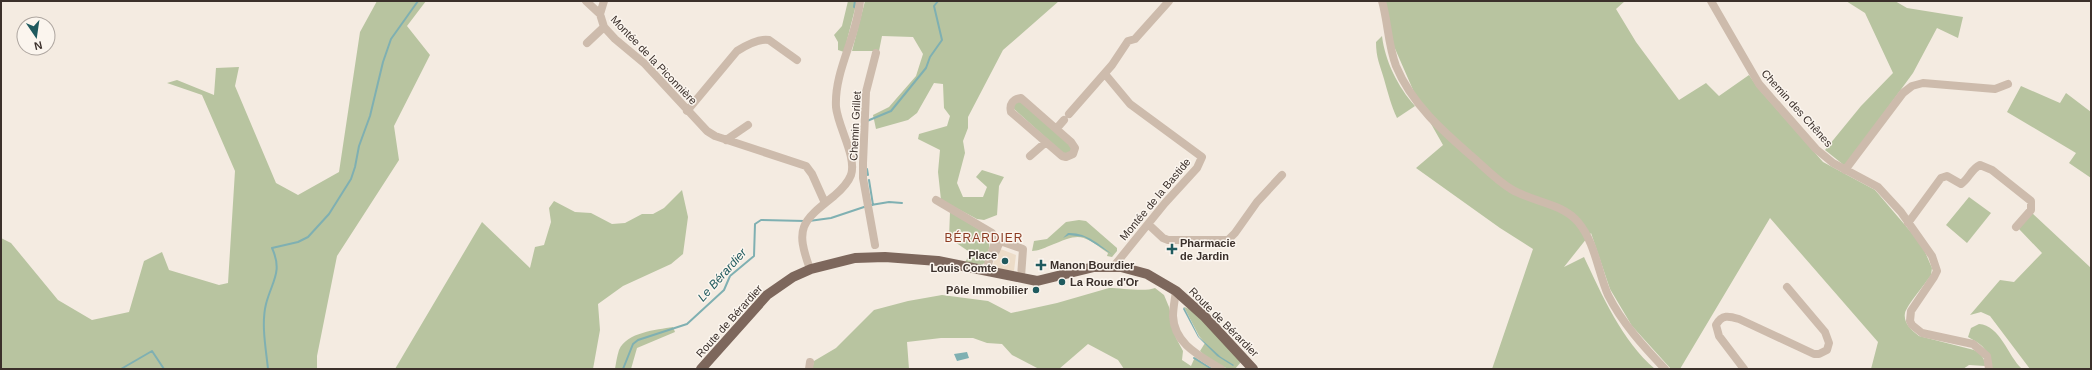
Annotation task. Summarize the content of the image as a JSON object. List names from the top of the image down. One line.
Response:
{"streets":{"main road":["Route de Bérardier"],"street":["Montée de la Piconnière","Chemin des Chênes","Chemin Grillet","Montée de la Bastide"]},"crossings":[["Montée de la Bastide","Route de Bérardier"]],"districts":["BÉRARDIER"],"water":["Le Bérardier"],"places":{"health":["Pharmacie de Jardin","Manon Bourdier"],"other":["Place Louis Comte","La Roue d'Or","Pôle Immobilier"]},"north":"bottom"}
